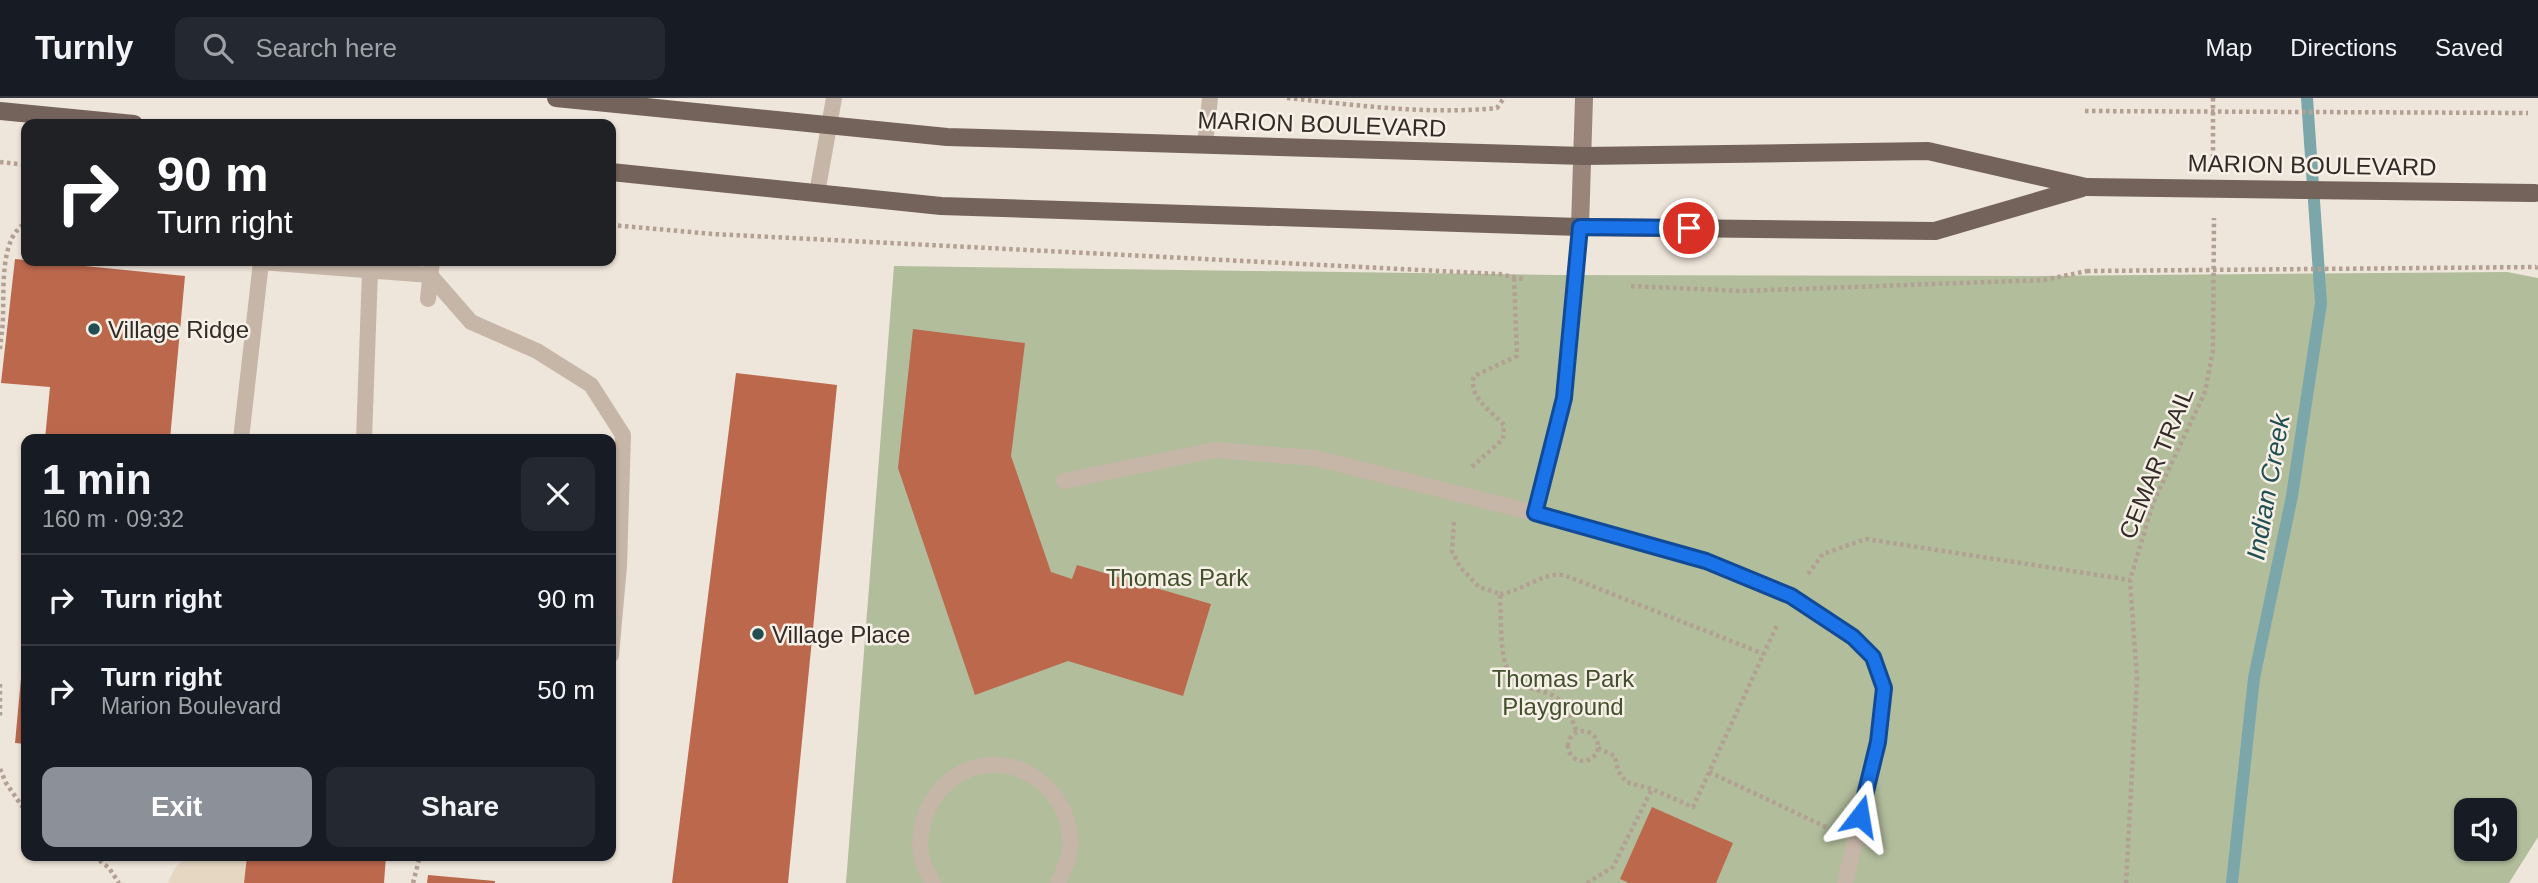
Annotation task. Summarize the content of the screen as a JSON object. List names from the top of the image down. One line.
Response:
{"streets":{"main road":["MARION BOULEVARD"],"path":["CEMAR TRAIL"]},"water":["Indian Creek"],"parks":["Thomas Park","Thomas Park Playground"],"places":["Village Ridge","Village Place"],"page":{"header":"Turnly","search":"Search here","nav":["Map","Directions","Saved"],"turn":["90 m","Turn right"],"heading":["1 min","160 m · 09:32"],"list":[{"name":"Turn right","value":"90 m"},{"name":"Turn right","note":"Marion Boulevard","value":"50 m"}],"buttons":["Exit","Share"]}}
